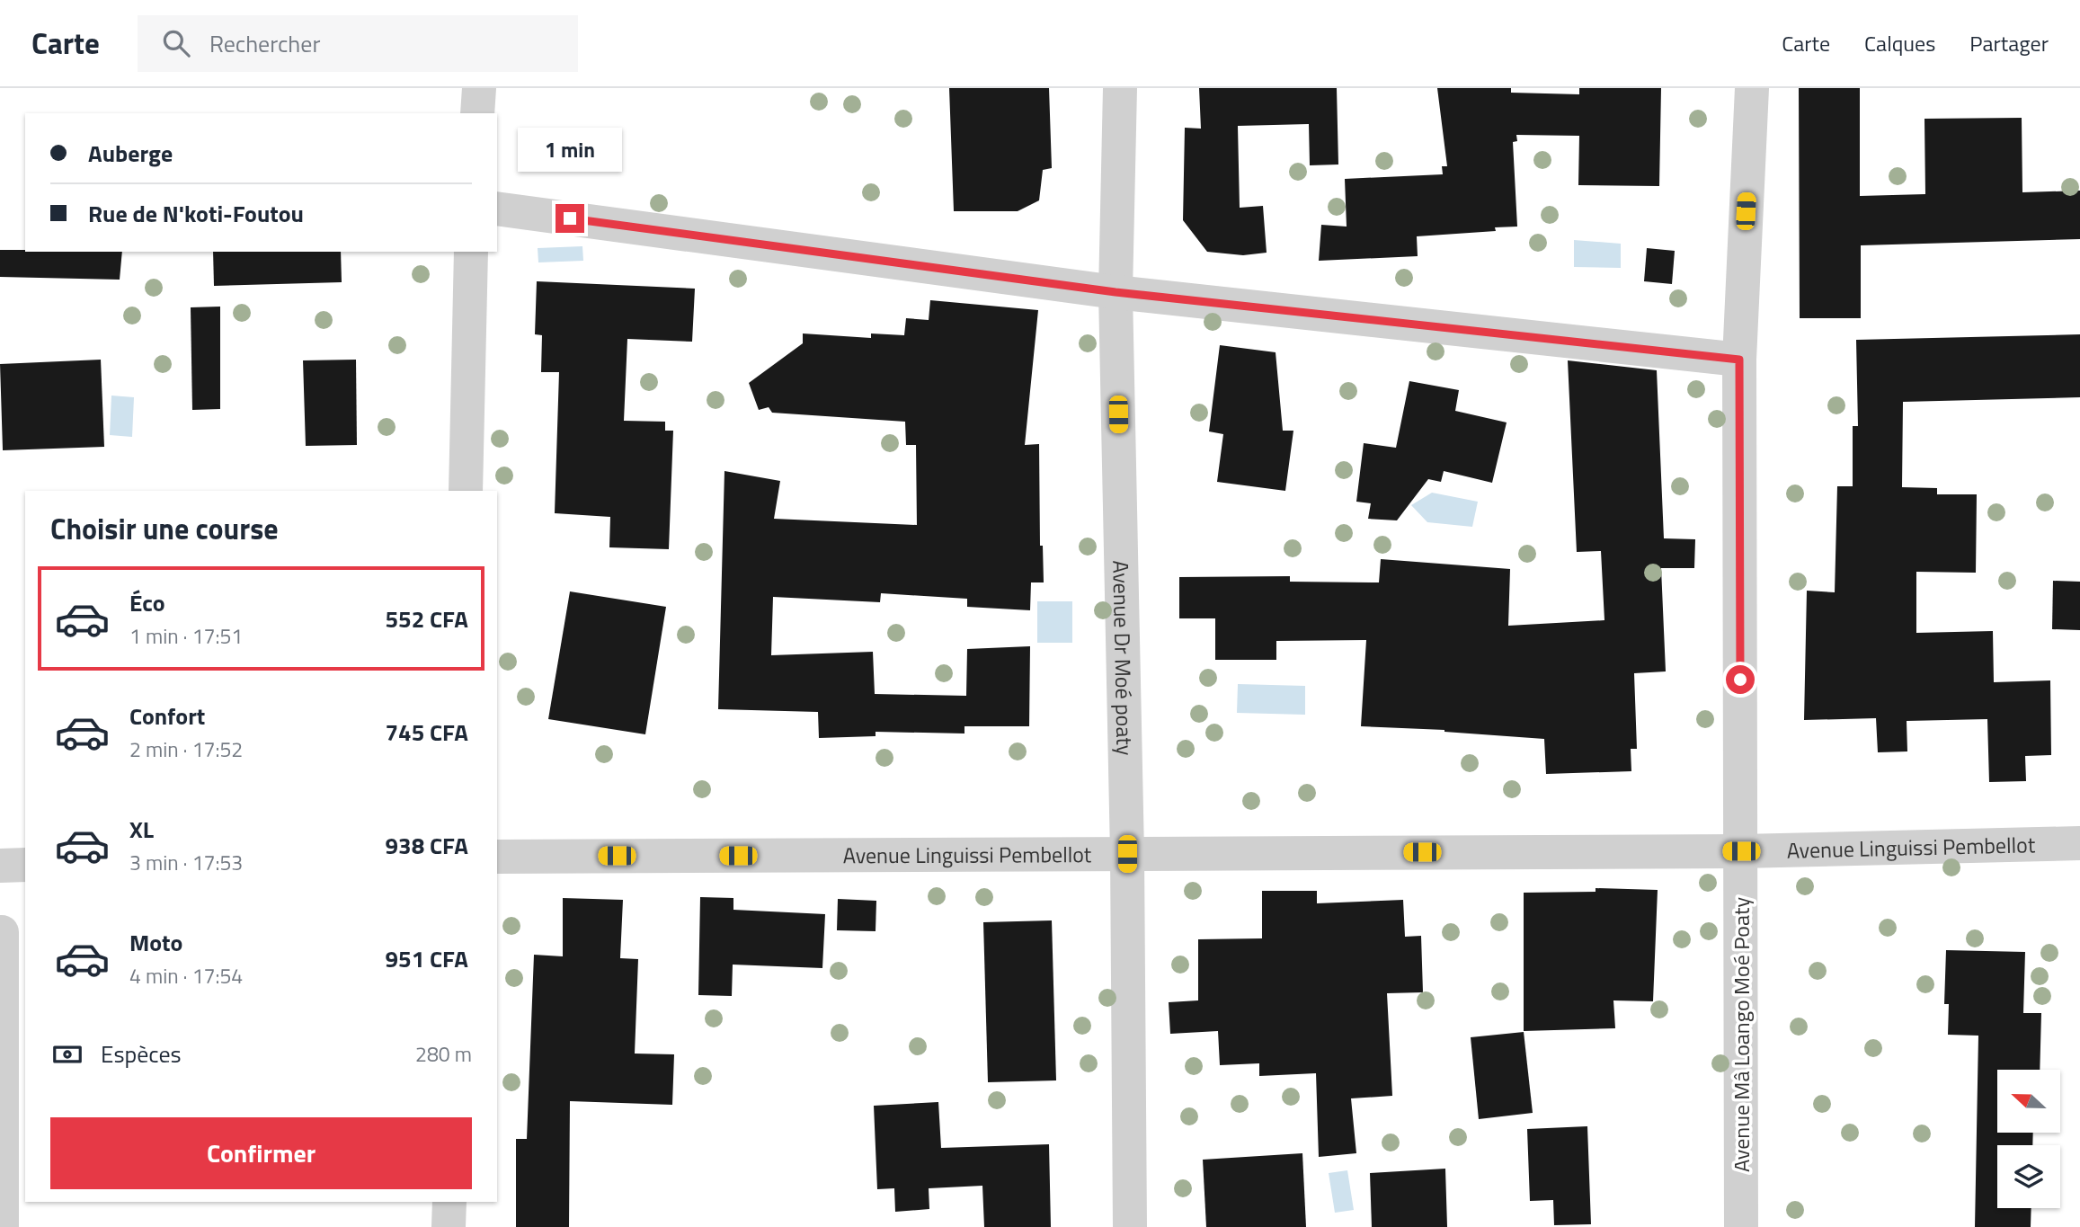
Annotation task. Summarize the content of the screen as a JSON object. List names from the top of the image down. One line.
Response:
{"streets":{"street":["Avenue Dr Moé poaty","Avenue Linguissi Pembellot","Avenue Mâ Loango Moé Poaty"]},"crossings":[["Avenue Dr Moé poaty","Avenue Linguissi Pembellot"],["Avenue Linguissi Pembellot","Avenue Mâ Loango Moé Poaty"]],"north":"left","page":{"header":"Carte","search":"Rechercher","nav":["Carte","Calques","Partager"],"banner":["Auberge","Rue de N'koti-Foutou"],"bubble":"1 min","heading":"Choisir une course","list":[{"name":"Éco","note":"1 min · 17:51","value":"552 CFA"},{"name":"Confort","note":"2 min · 17:52","value":"745 CFA"},{"name":"XL","note":"3 min · 17:53","value":"938 CFA"},{"name":"Moto","note":"4 min · 17:54","value":"951 CFA"}],"pay":["Espèces","280 m"],"buttons":"Confirmer"}}
